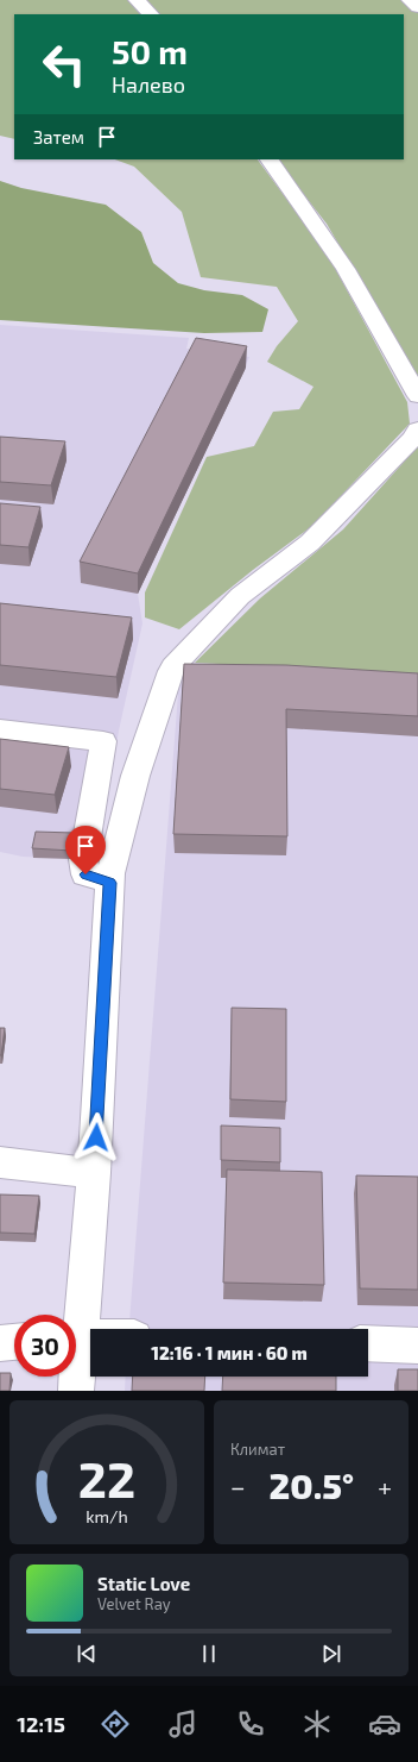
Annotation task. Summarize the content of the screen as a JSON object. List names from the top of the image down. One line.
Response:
{"page":{"turn":["50 m","Налево"],"then":"Затем","limit":"30","trip":"12:16 · 1 мин · 60 m","tile":"Климат","heat":["−","20.5°","+"],"song":["Static Love","Velvet Ray"],"tabs":"12:15","gauge":["22","km/h"]}}
